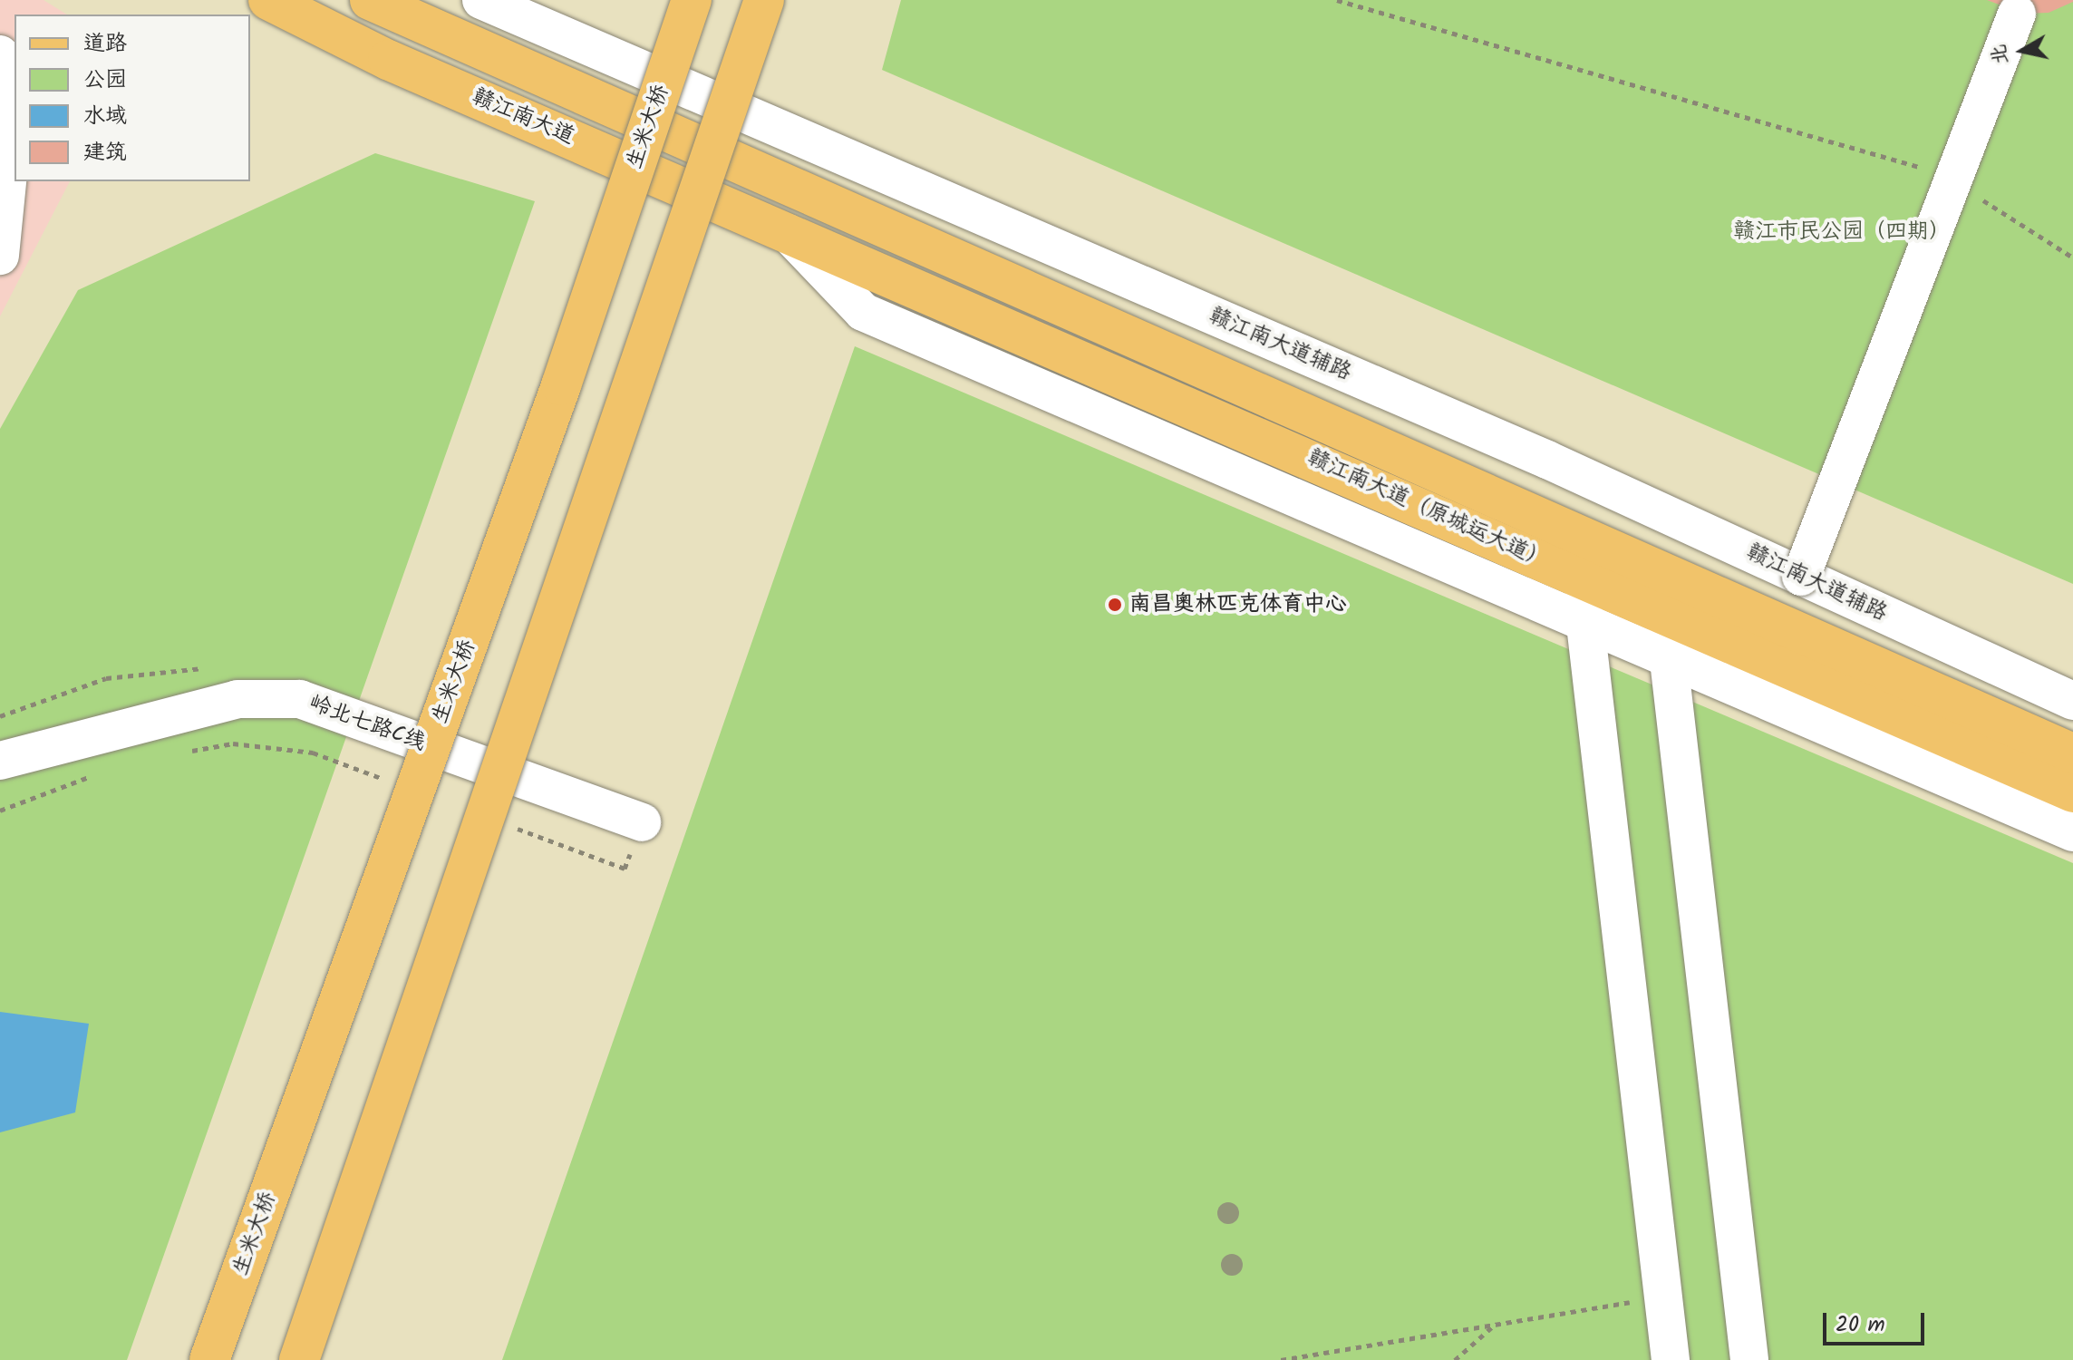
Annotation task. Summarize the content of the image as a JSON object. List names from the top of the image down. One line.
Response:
{"streets":{"main road":["赣江南大道","生米大桥","赣江南大道（原城运大道）"],"street":["赣江南大道辅路","岭北七路C线"]},"crossings":[["赣江南大道","赣江南大道（原城运大道）"]],"parks":["赣江市民公园（四期）"],"places":["南昌奥林匹克体育中心"],"legend":["道路","公园","水域","建筑"],"scale_bar":"20 m","north":"left"}
